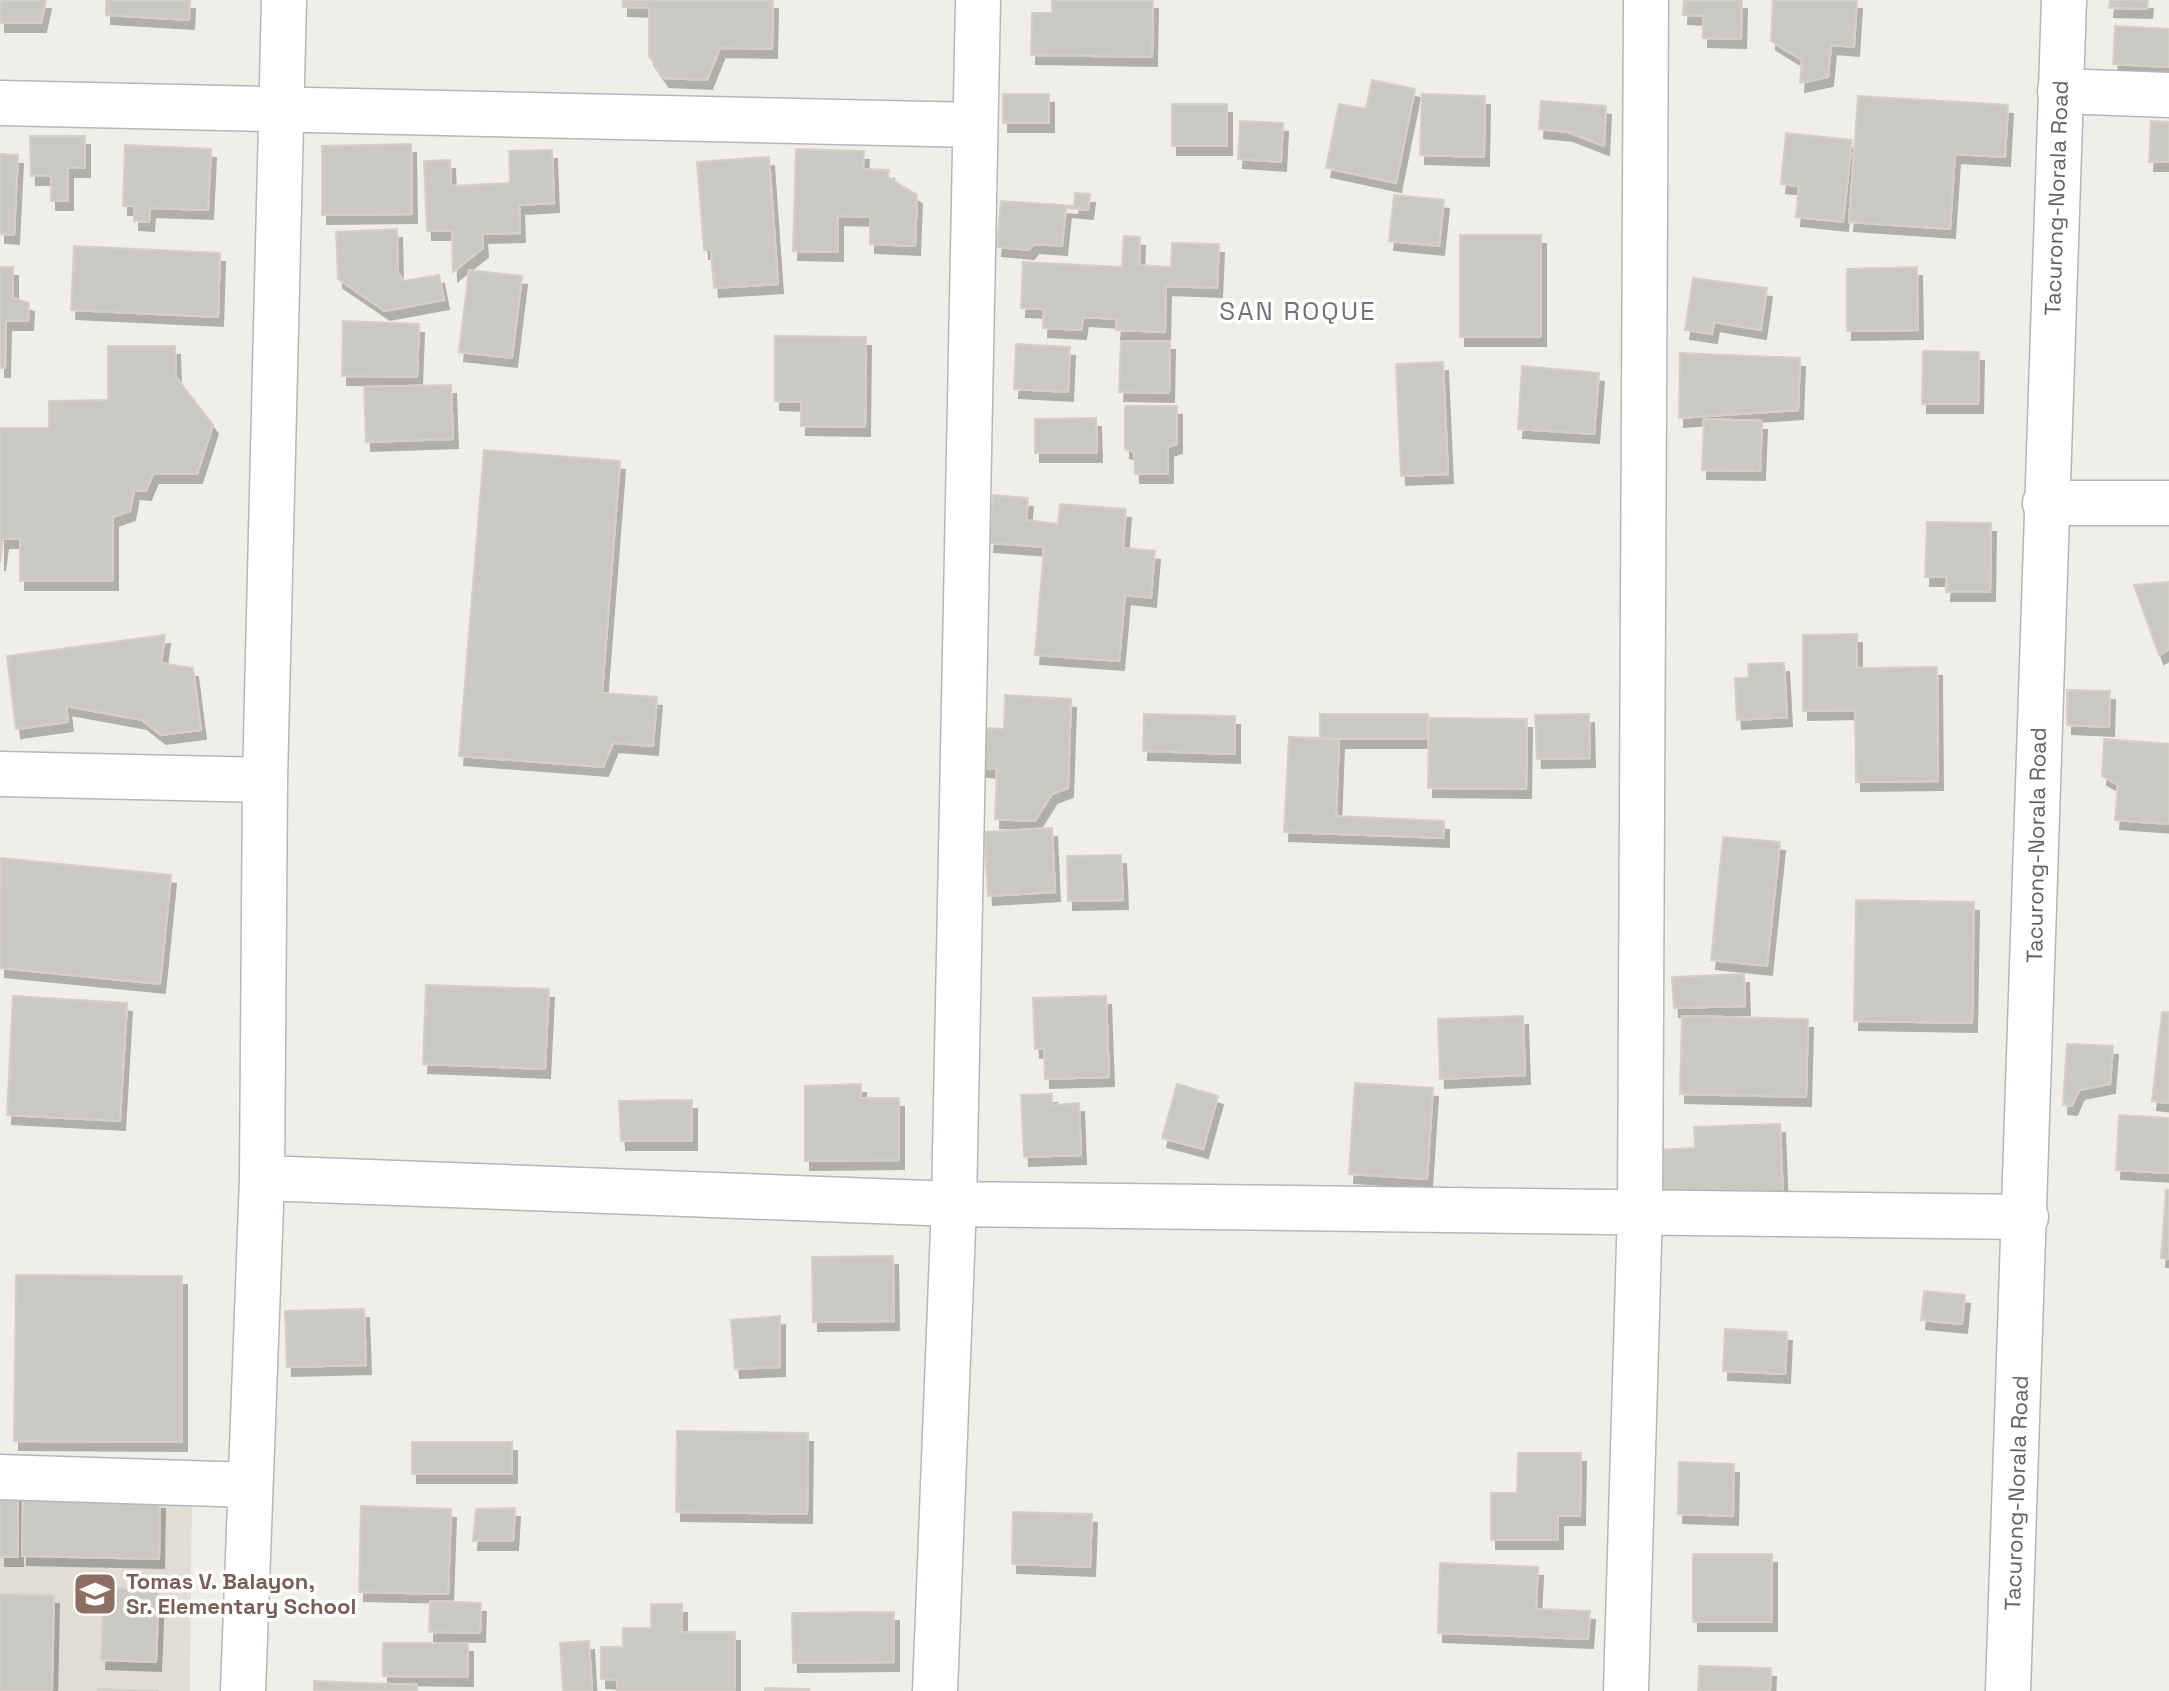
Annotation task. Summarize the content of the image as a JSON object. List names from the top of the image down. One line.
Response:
{"streets":{"street":["Tacurong-Norala Road"]},"districts":["SAN ROQUE"],"places":{"school or university":["Tomas V. Balayon, Sr. Elementary School"]}}
